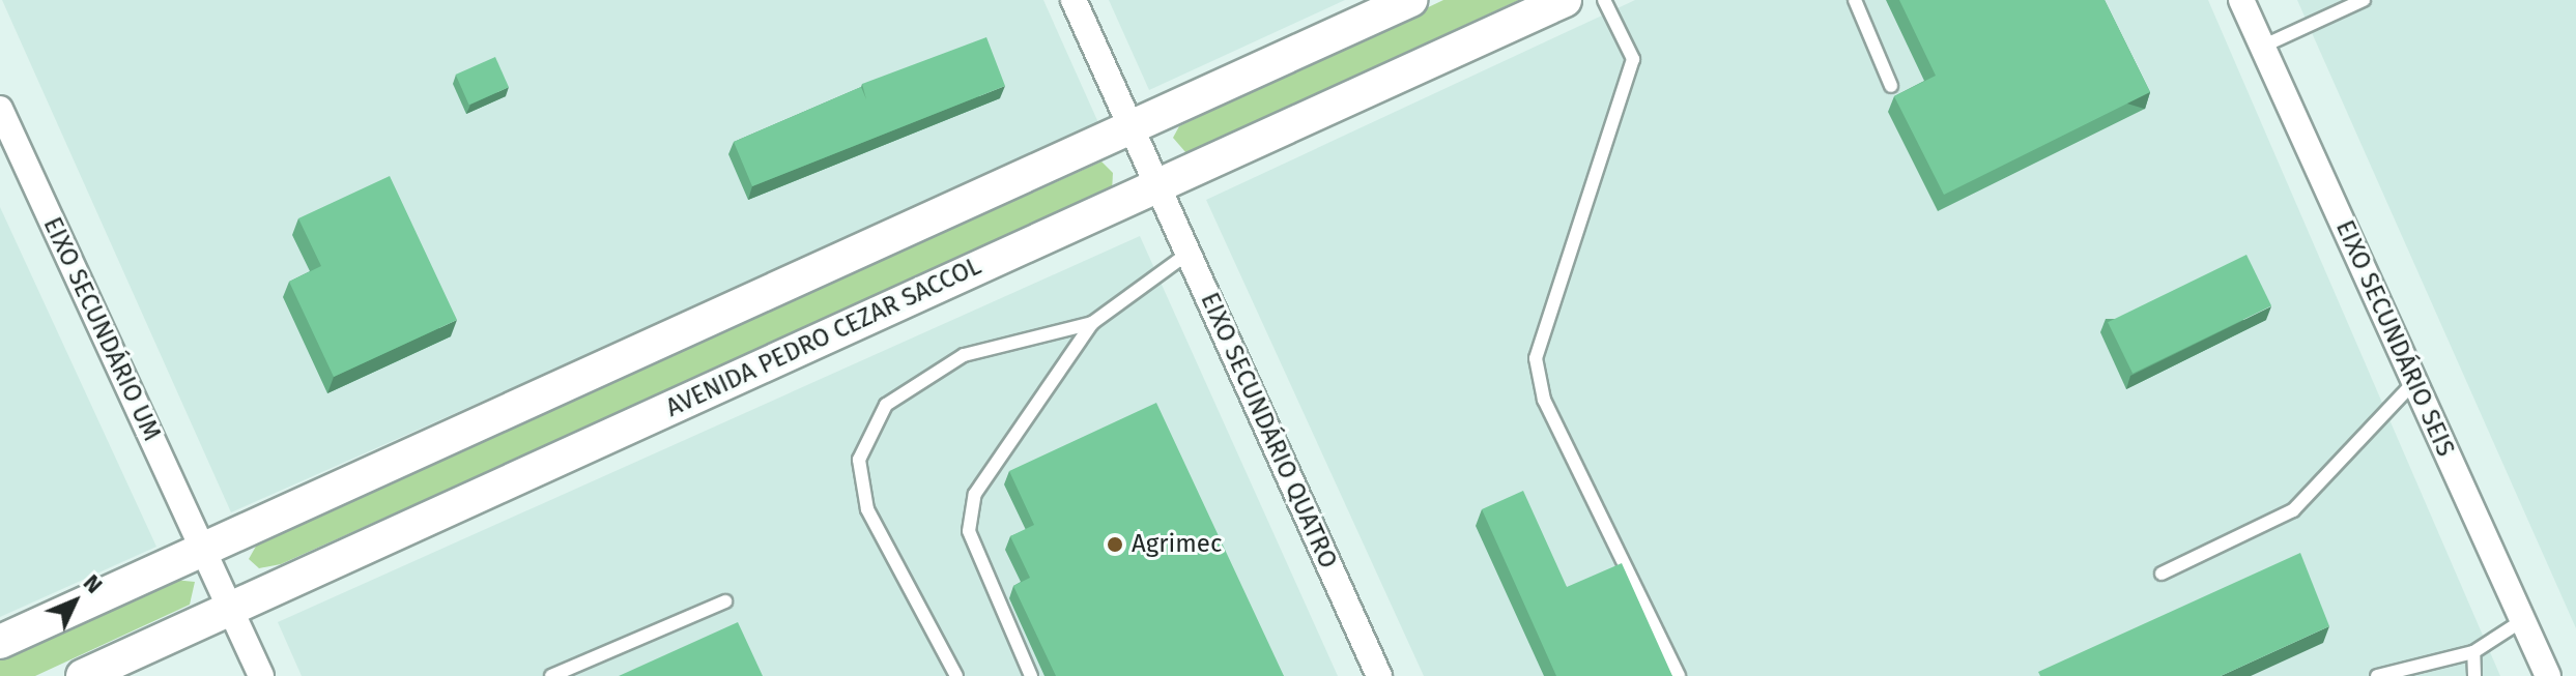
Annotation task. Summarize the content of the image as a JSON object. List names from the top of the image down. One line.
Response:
{"streets":{"street":["EIXO SECUNDÁRIO UM","AVENIDA PEDRO CEZAR SACCOL","EIXO SECUNDÁRIO SEIS","EIXO SECUNDÁRIO QUATRO"]},"crossings":[["EIXO SECUNDÁRIO UM","AVENIDA PEDRO CEZAR SACCOL"],["AVENIDA PEDRO CEZAR SACCOL","EIXO SECUNDÁRIO QUATRO"]],"places":["Agrimec"],"north":"top right"}
